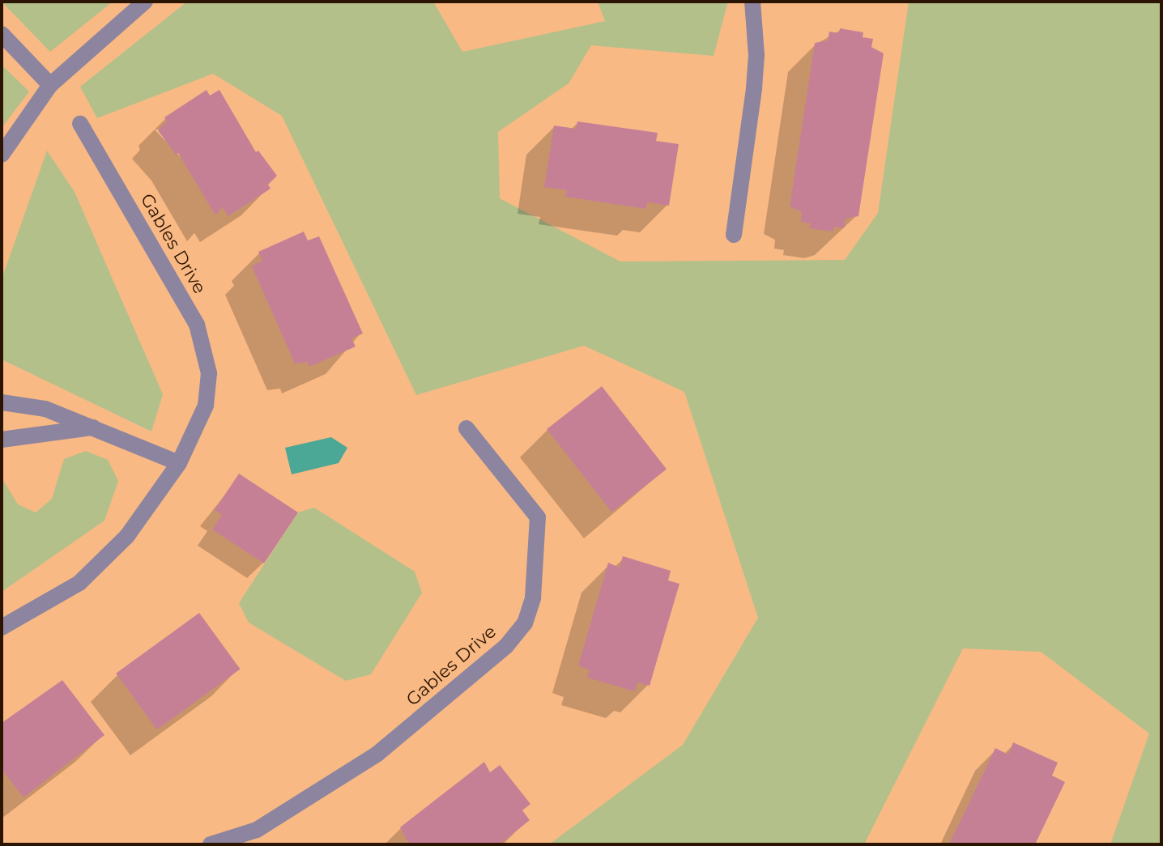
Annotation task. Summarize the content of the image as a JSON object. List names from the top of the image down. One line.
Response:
{"streets":{"street":["Gables Drive"]}}
